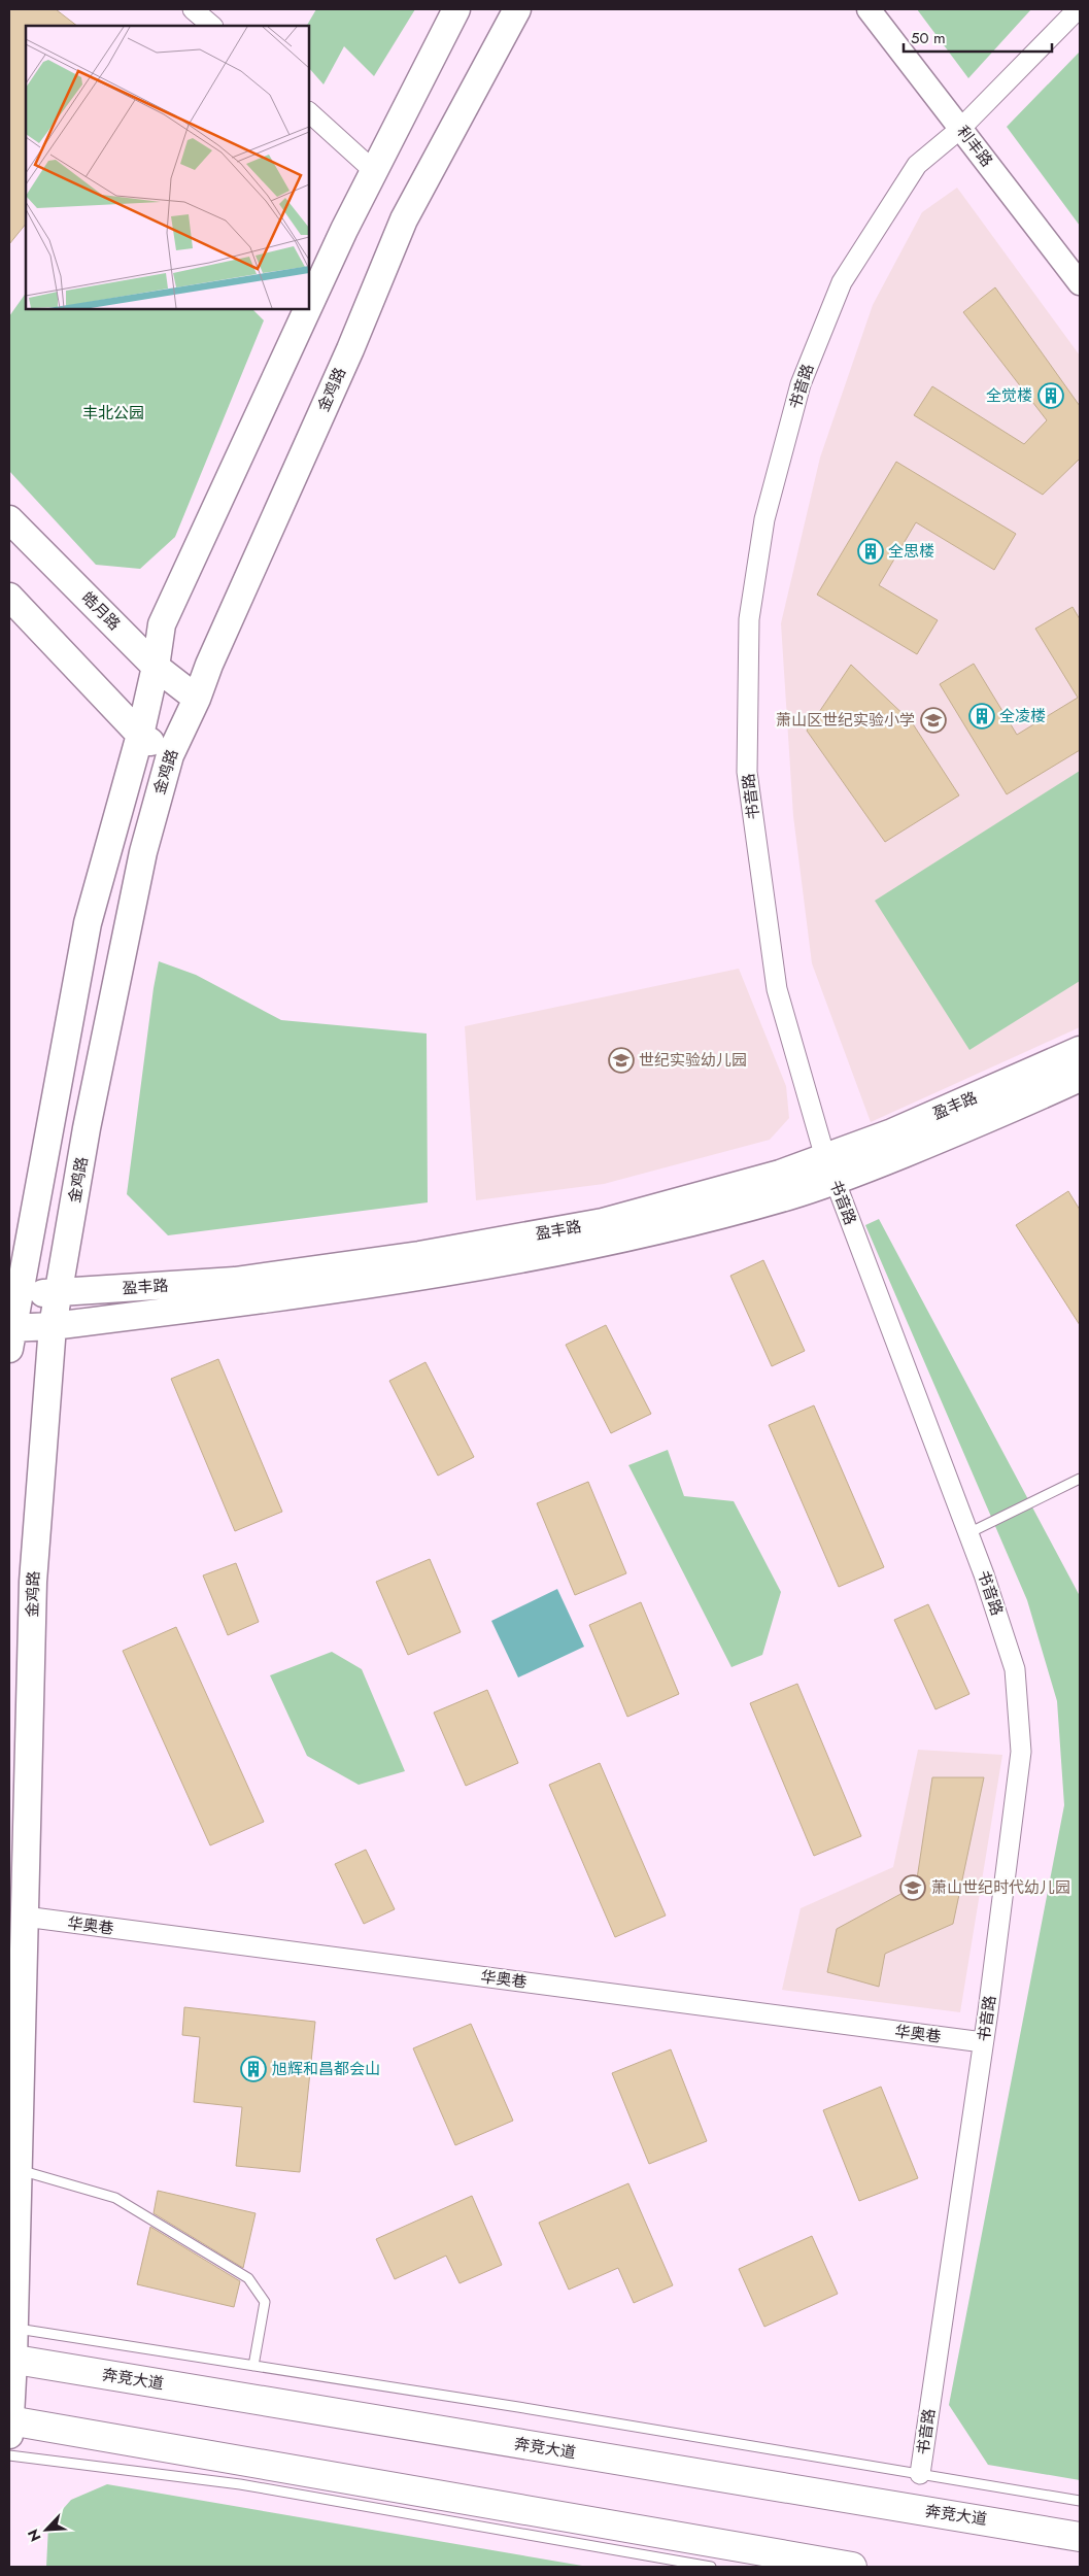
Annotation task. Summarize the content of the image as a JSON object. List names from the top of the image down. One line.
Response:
{"streets":{"main road":["金鸡路","皓月路","盈丰路","奔竞大道"],"street":["利丰路","书音路","华奥巷"]},"crossings":[["利丰路","书音路"],["书音路","盈丰路"],["书音路","华奥巷"],["金鸡路","皓月路"],["金鸡路","盈丰路"],["金鸡路","华奥巷"],["金鸡路","奔竞大道"]],"parks":["丰北公园"],"places":{"building":["全觉楼","全思楼","全凌楼","旭辉和昌都会山"],"school or university":["萧山区世纪实验小学","世纪实验幼儿园","萧山世纪时代幼儿园"]},"scale_bar":"50 m","north":"bottom left"}
